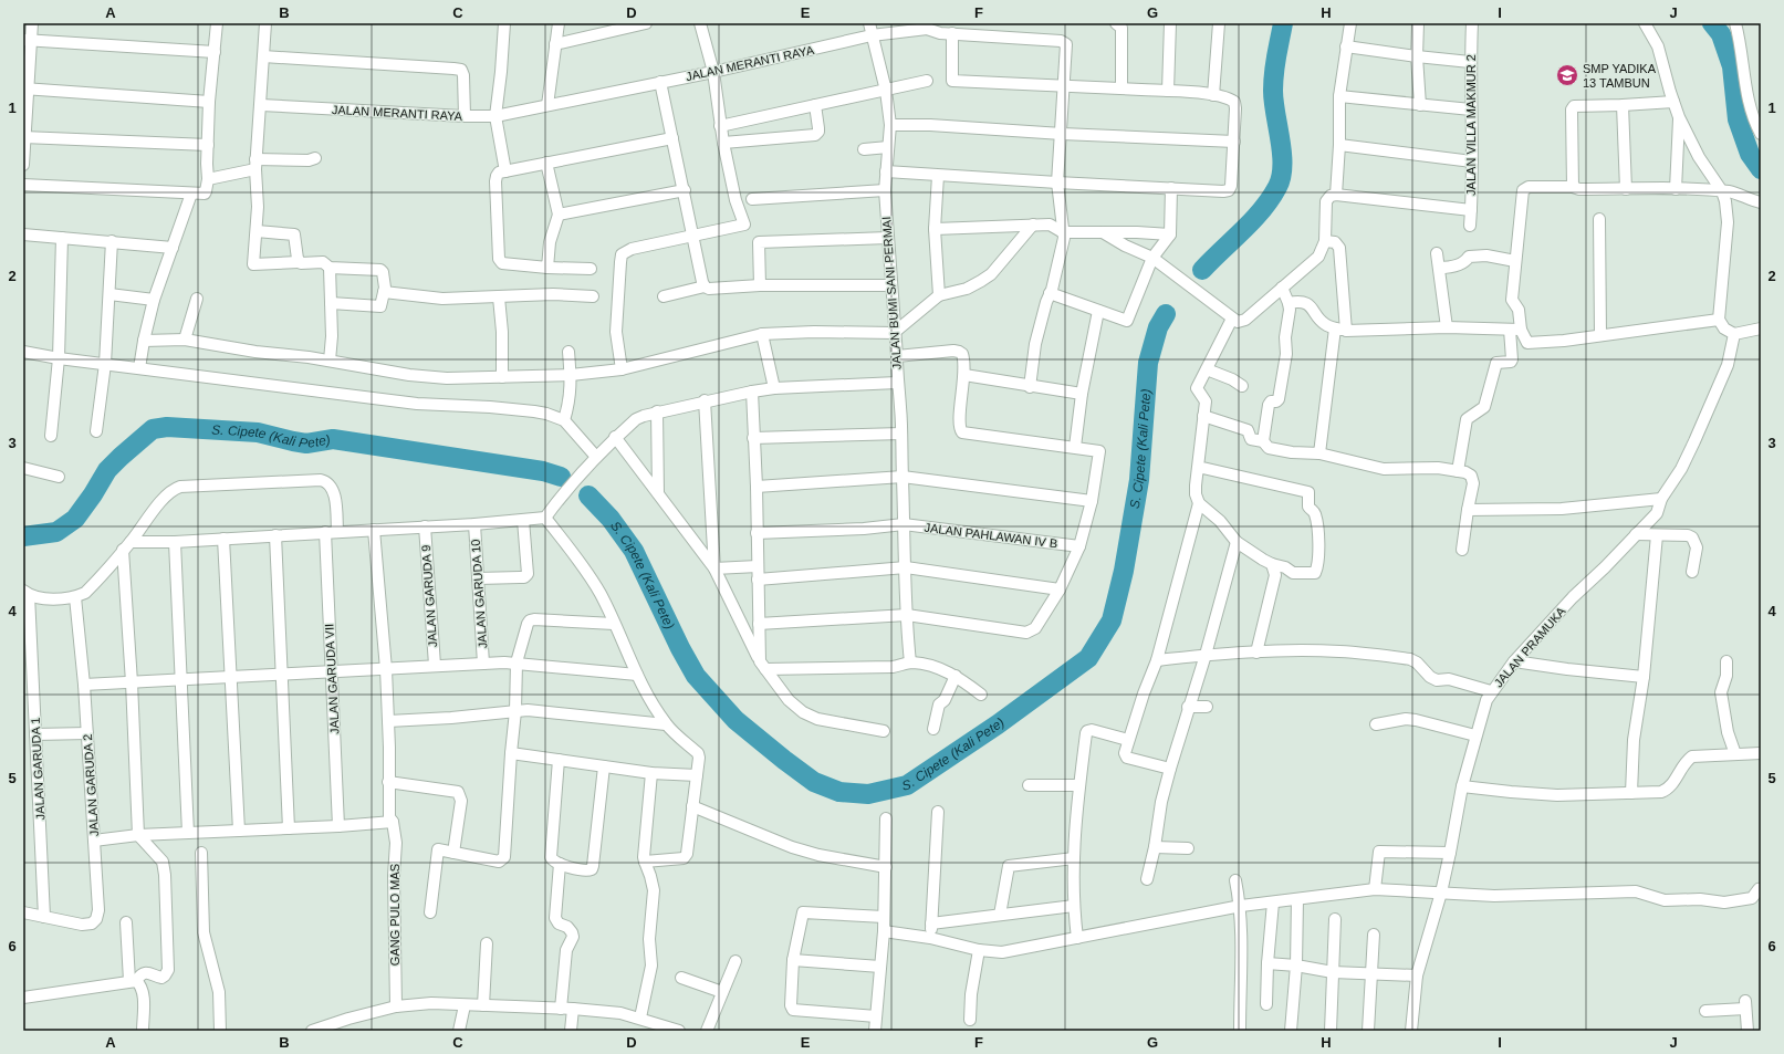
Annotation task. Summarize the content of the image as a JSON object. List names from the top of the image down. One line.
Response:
{"streets":{"street":["JALAN MERANTI RAYA","JALAN VILLA MAKMUR 2","JALAN BUMI SANI PERMAI","JALAN PAHLAWAN IV B","JALAN GARUDA 10","JALAN GARUDA 9","JALAN PRAMUKA","JALAN GARUDA VII","JALAN GARUDA 1","JALAN GARUDA 2","GANG PULO MAS"]},"crossings":[["JALAN MERANTI RAYA","JALAN BUMI SANI PERMAI"],["JALAN GARUDA 1","JALAN GARUDA 2"]],"water":["S. Cipete (Kali Pete)"],"places":{"school or university":["SMP YADIKA 13 TAMBUN"]},"grid":{"columns":["A","B","C","D","E","F","G","H","I","J"],"rows":["1","2","3","4","5","6"]}}
